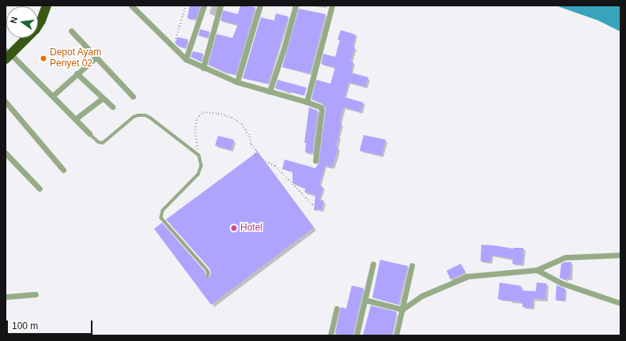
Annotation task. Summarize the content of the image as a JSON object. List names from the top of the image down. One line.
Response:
{"places":["Depot Ayam Penyet 02","Hotel"],"scale_bar":"100 m","north":"left"}
